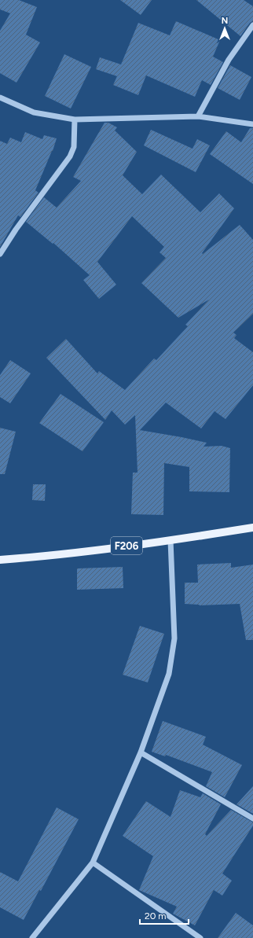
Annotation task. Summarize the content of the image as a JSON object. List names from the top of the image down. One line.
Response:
{"streets":{"main road":["F206"]},"scale_bar":"20 m","north":"top"}
